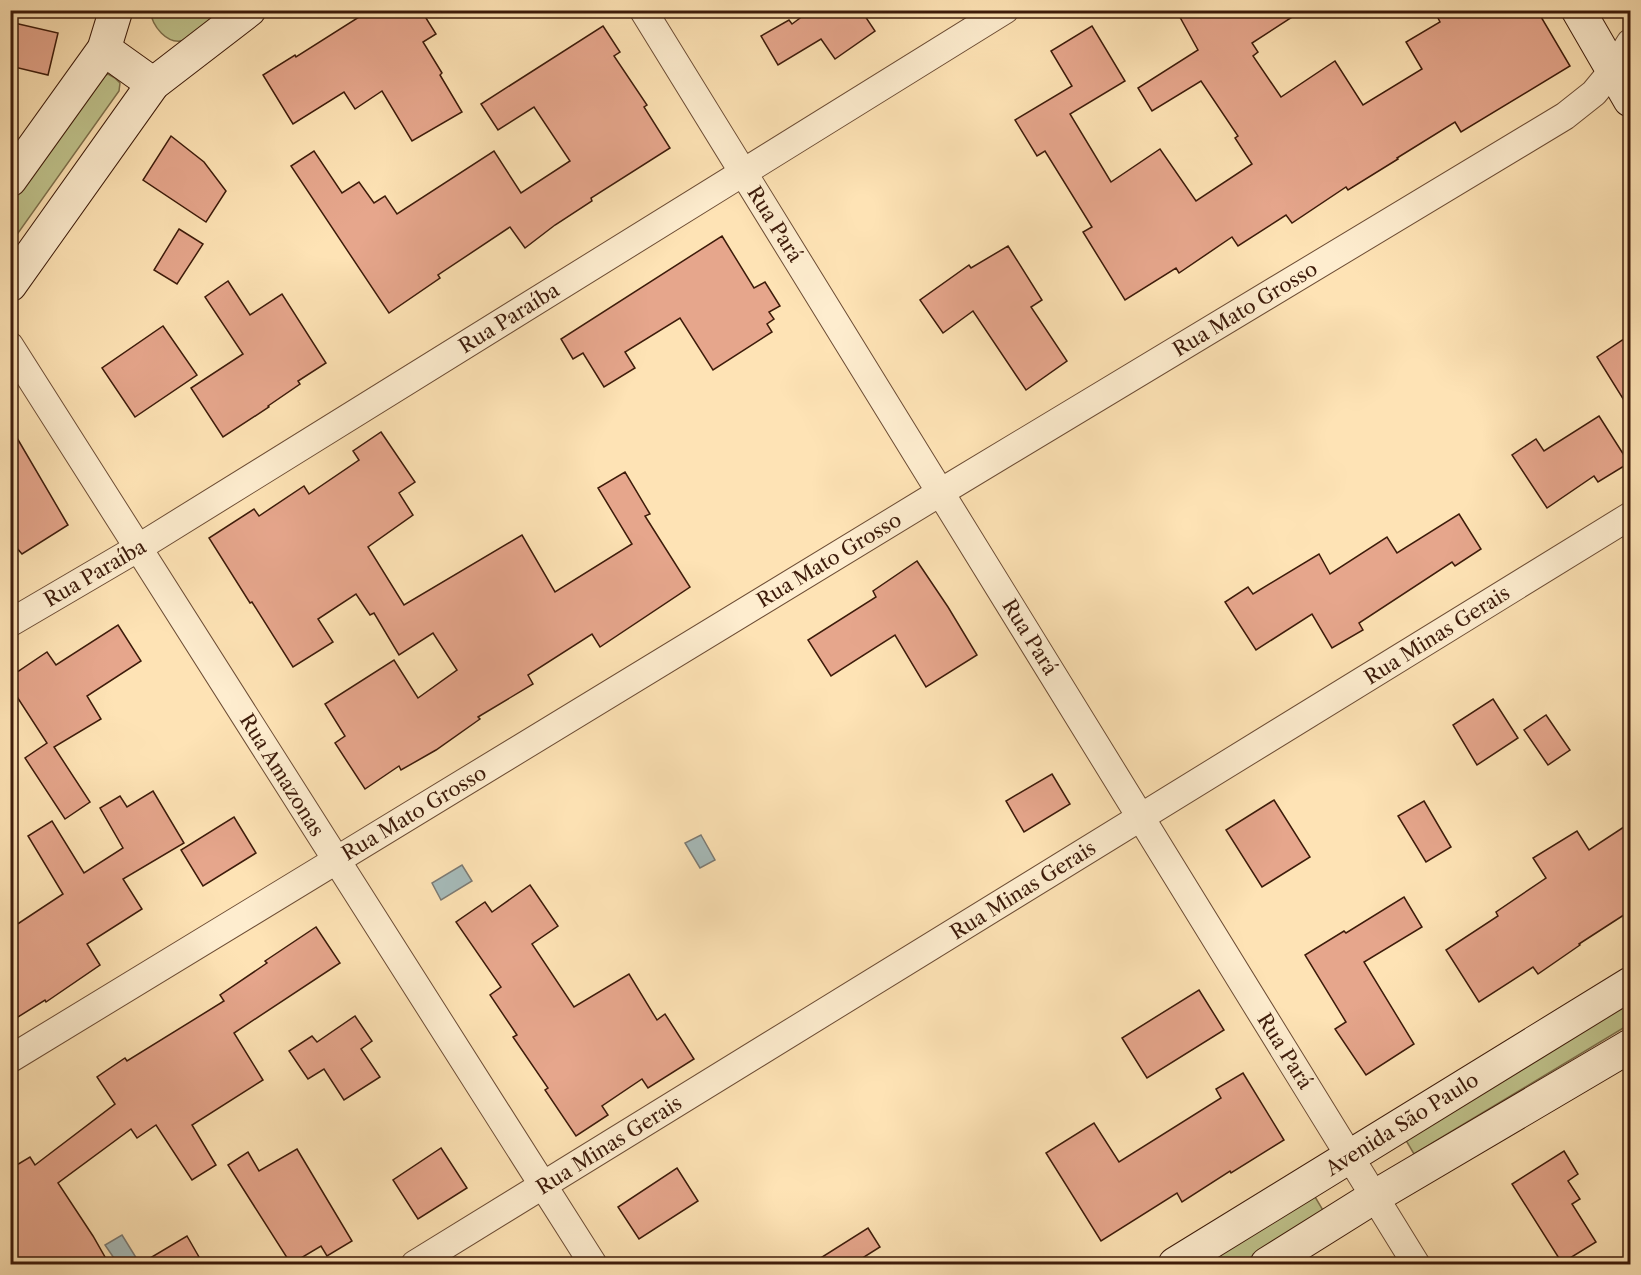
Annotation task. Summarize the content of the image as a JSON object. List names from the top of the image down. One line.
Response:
{"streets":{"street":["Rua Pará","Rua Mato Grosso","Rua Paraíba","Rua Minas Gerais","Rua Amazonas","Avenida São Paulo"]},"crossings":[["Rua Pará","Rua Mato Grosso"],["Rua Pará","Rua Paraíba"],["Rua Pará","Rua Minas Gerais"],["Rua Pará","Avenida São Paulo"],["Rua Mato Grosso","Rua Amazonas"],["Rua Paraíba","Rua Amazonas"],["Rua Minas Gerais","Rua Amazonas"]]}
